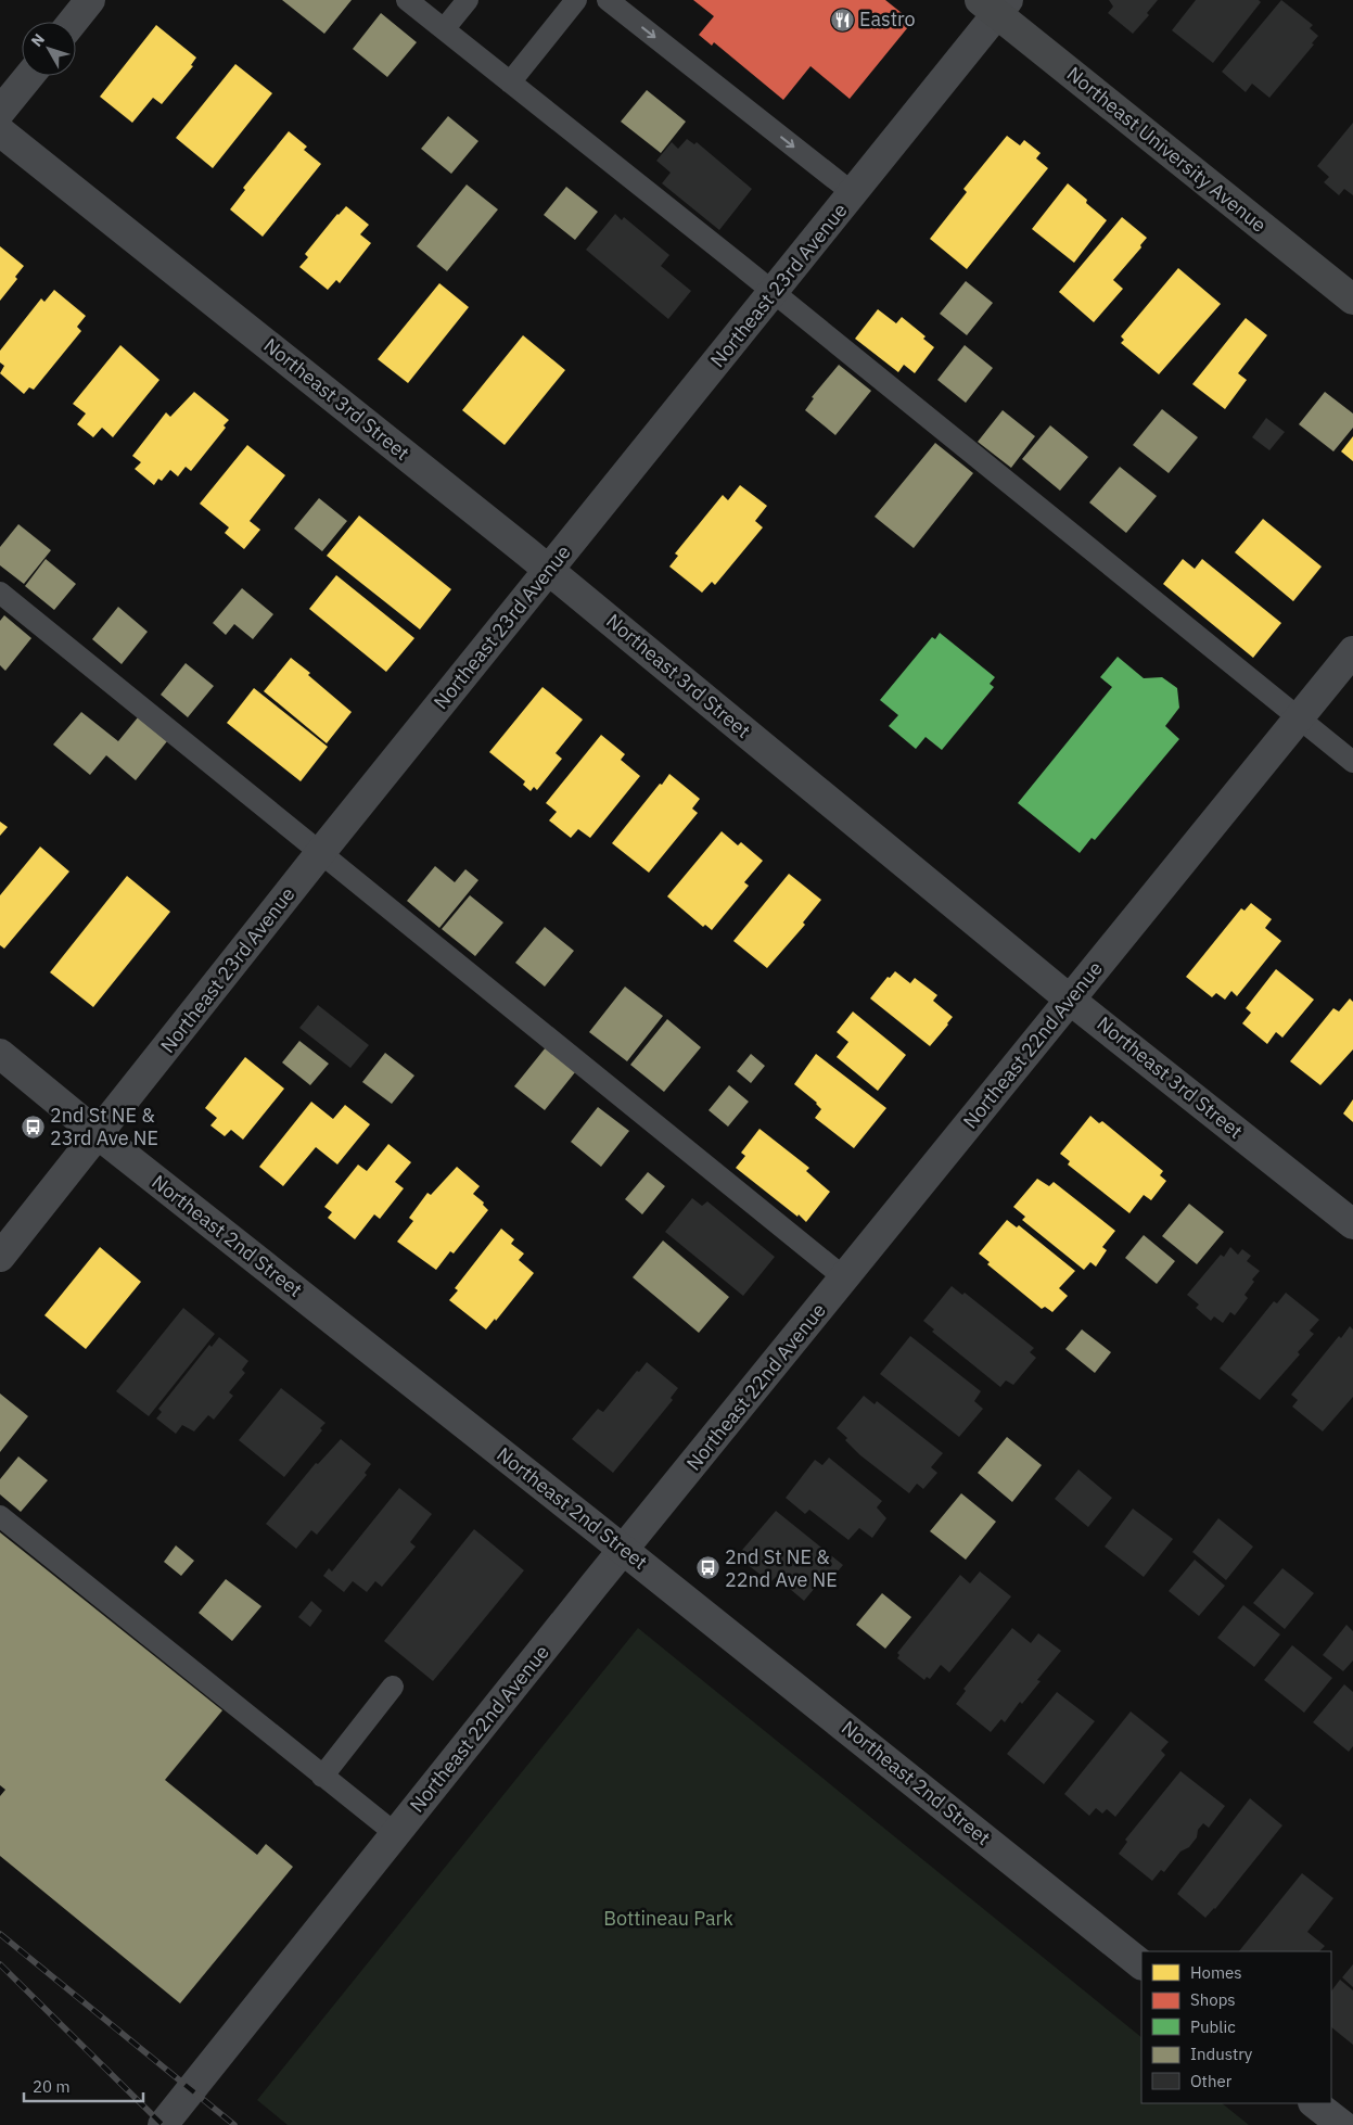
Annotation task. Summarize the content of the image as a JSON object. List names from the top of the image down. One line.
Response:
{"streets":{"main road":["Northeast University Avenue"],"street":["Northeast 23rd Avenue","Northeast 3rd Street","Northeast 22nd Avenue","Northeast 2nd Street"]},"crossings":[["Northeast University Avenue","Northeast 23rd Avenue"],["Northeast 23rd Avenue","Northeast 3rd Street"],["Northeast 23rd Avenue","Northeast 2nd Street"],["Northeast 3rd Street","Northeast 22nd Avenue"],["Northeast 22nd Avenue","Northeast 2nd Street"]],"parks":["Bottineau Park"],"places":{"restaurant":["Eastro"],"bus stop":["2nd St NE & 23rd Ave NE","2nd St NE & 22nd Ave NE"]},"legend":["Homes","Shops","Public","Industry","Other"],"scale_bar":"20 m","north":"top left"}
